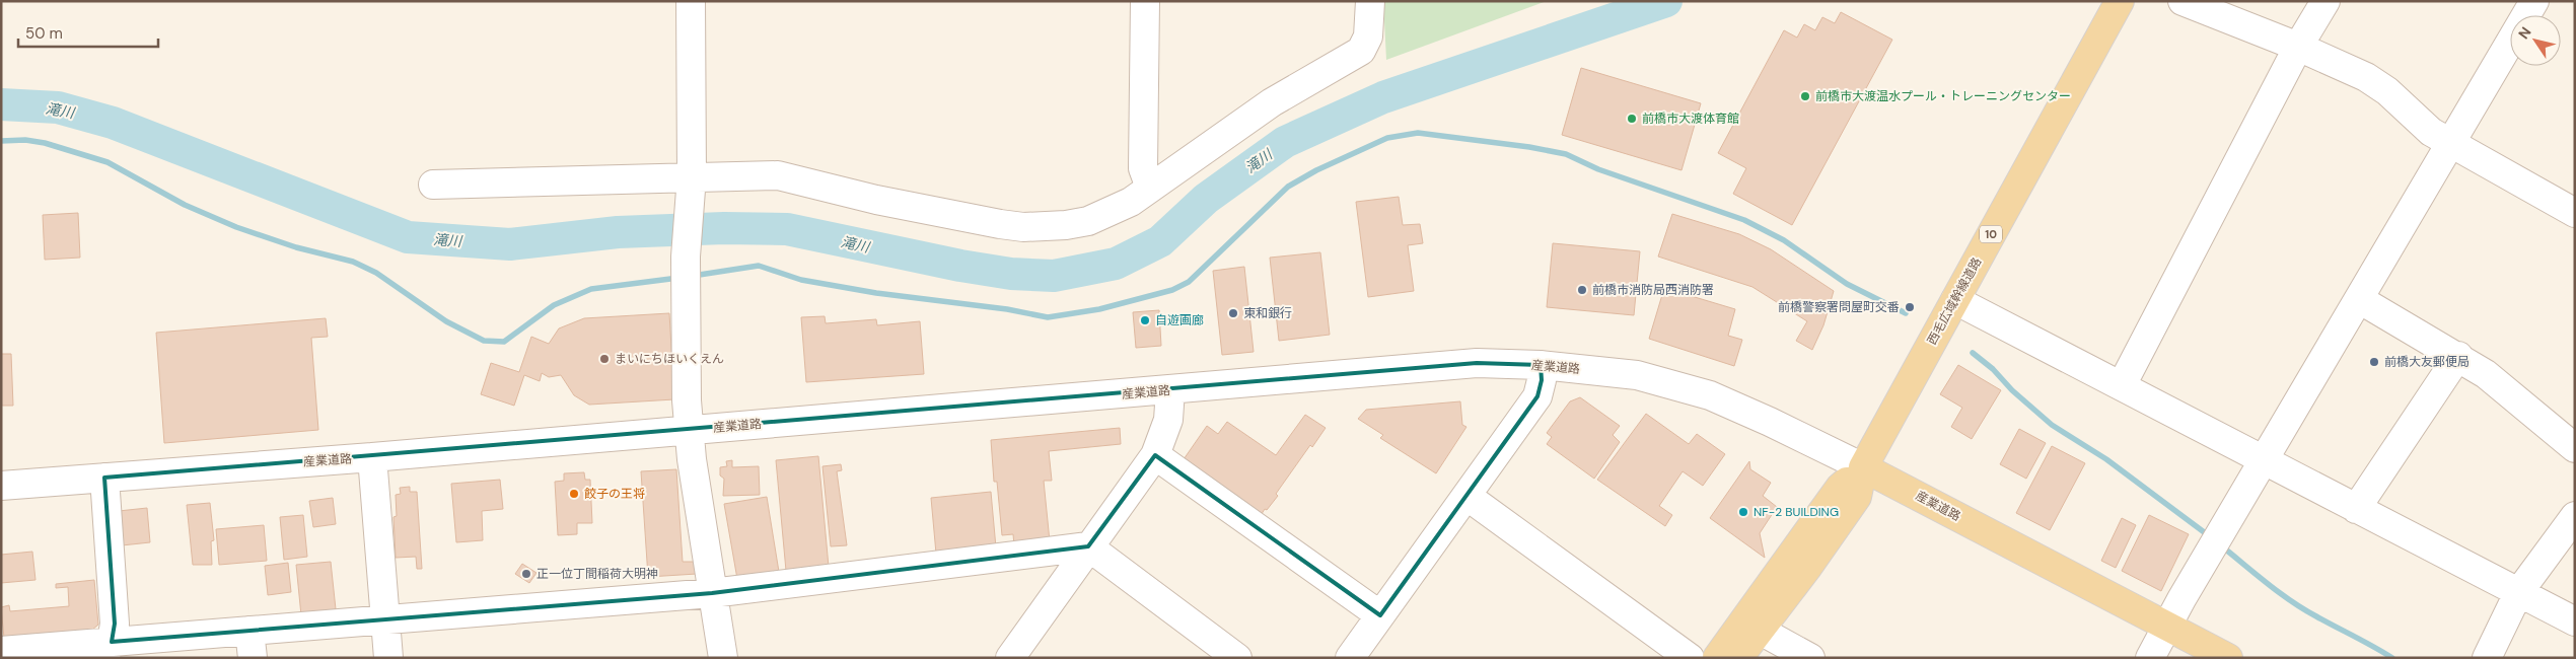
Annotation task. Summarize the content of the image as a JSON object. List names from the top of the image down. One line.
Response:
{"streets":{"main road":["10","西毛広域幹線道路","産業道路"]},"crossings":[["西毛広域幹線道路","産業道路"]],"water":["滝川"],"places":["前橋市大渡温水プール・トレーニングセンター","前橋市大渡体育館","前橋市消防局西消防署","前橋警察署問屋町交番","東和銀行","自遊画廊","まいにちほいくえん","前橋大友郵便局","餃子の王将","NF-2 BUILDING","正一位丁間稲荷大明神"],"scale_bar":"50 m","north":"top left"}
